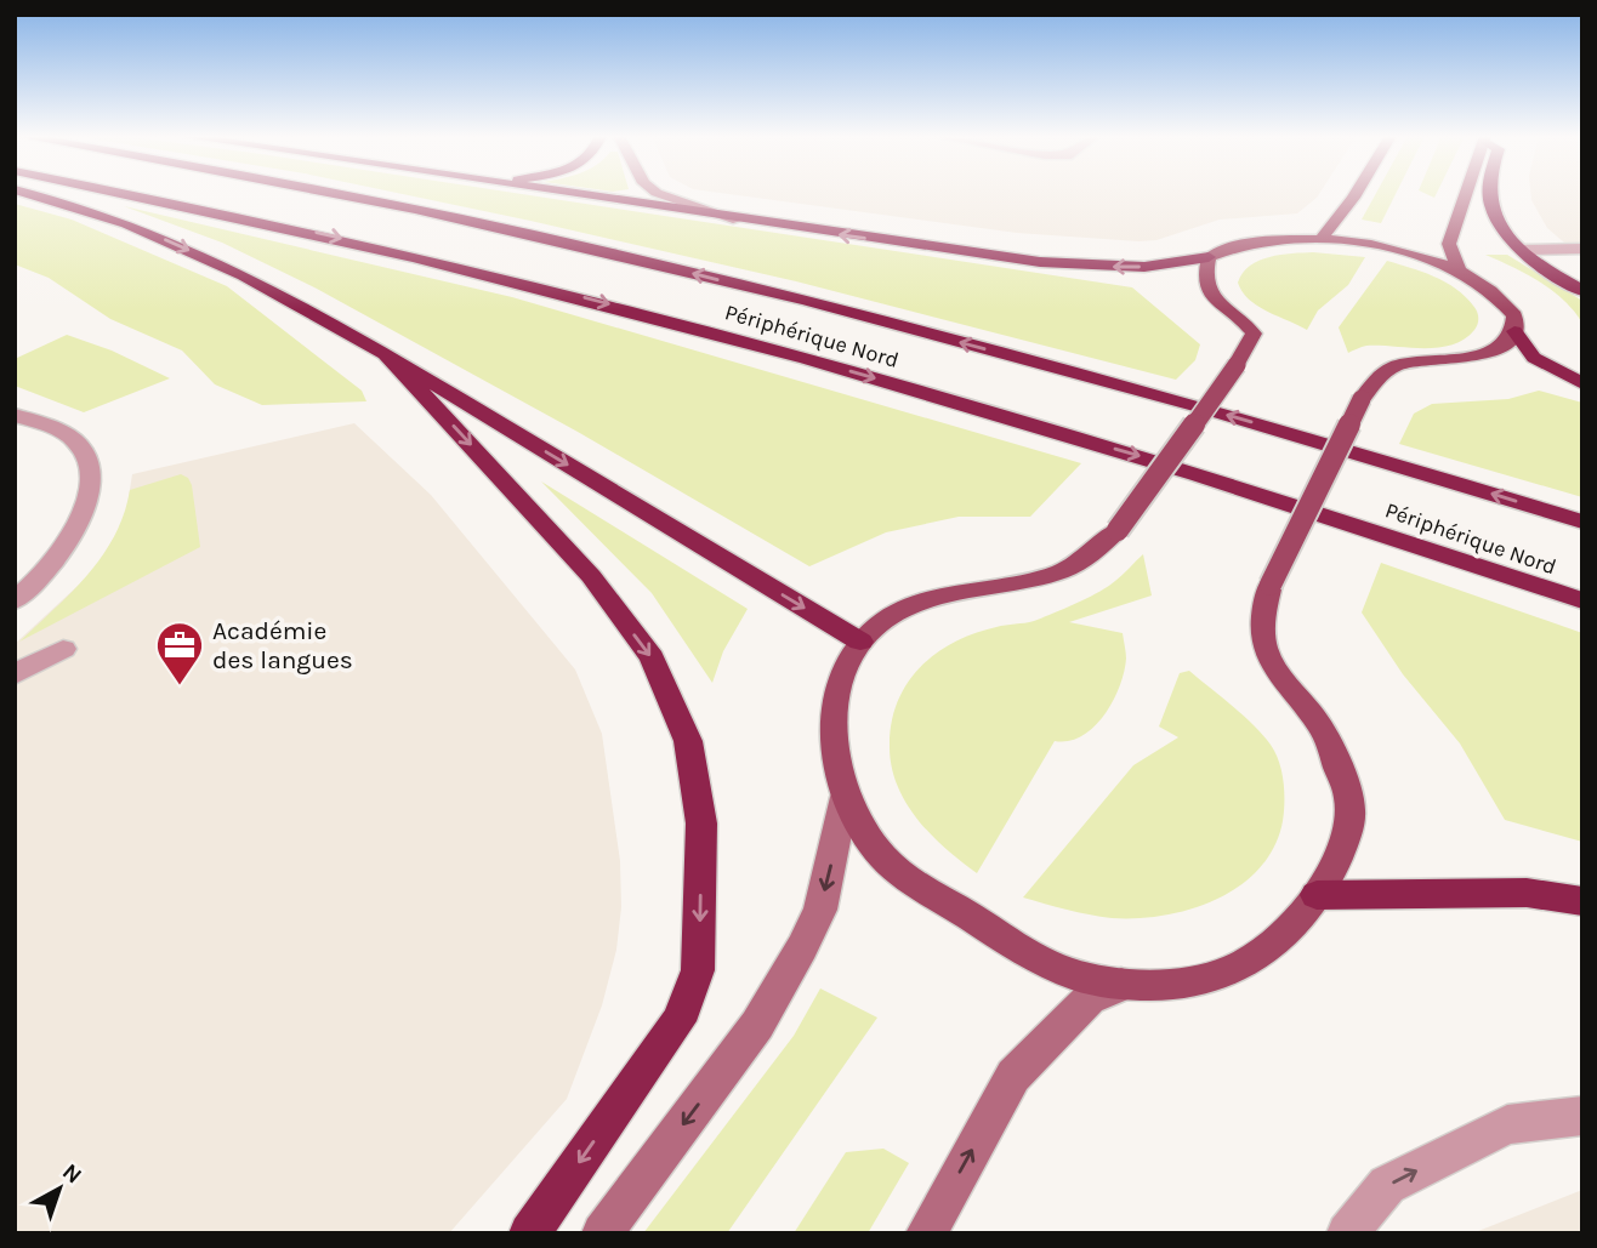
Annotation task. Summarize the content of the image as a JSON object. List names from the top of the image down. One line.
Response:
{"streets":{"highway":["Périphérique Nord"]},"places":{"office":["Académie des langues"]},"north":"top right"}
